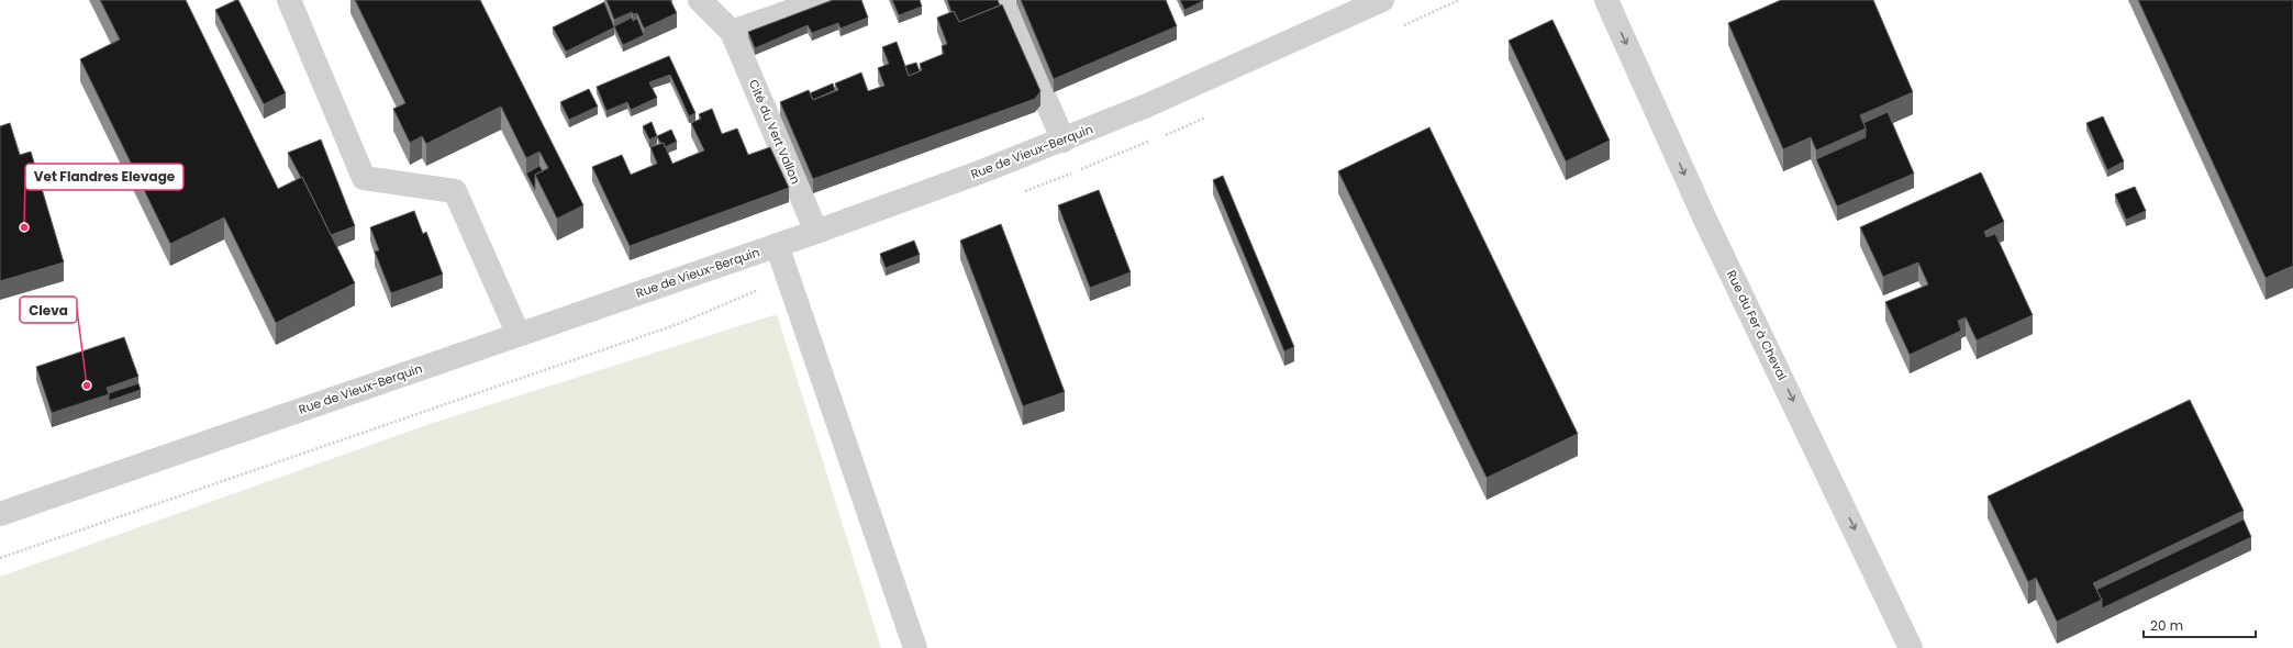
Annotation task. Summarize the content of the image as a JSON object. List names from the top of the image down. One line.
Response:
{"streets":{"street":["Cité du Vert Vallon","Rue de Vieux-Berquin","Rue du Fer à Cheval"]},"crossings":[["Cité du Vert Vallon","Rue de Vieux-Berquin"]],"one_way":["Rue du Fer à Cheval"],"places":["Vet Flandres Elevage","Cleva"],"scale_bar":"20 m"}
